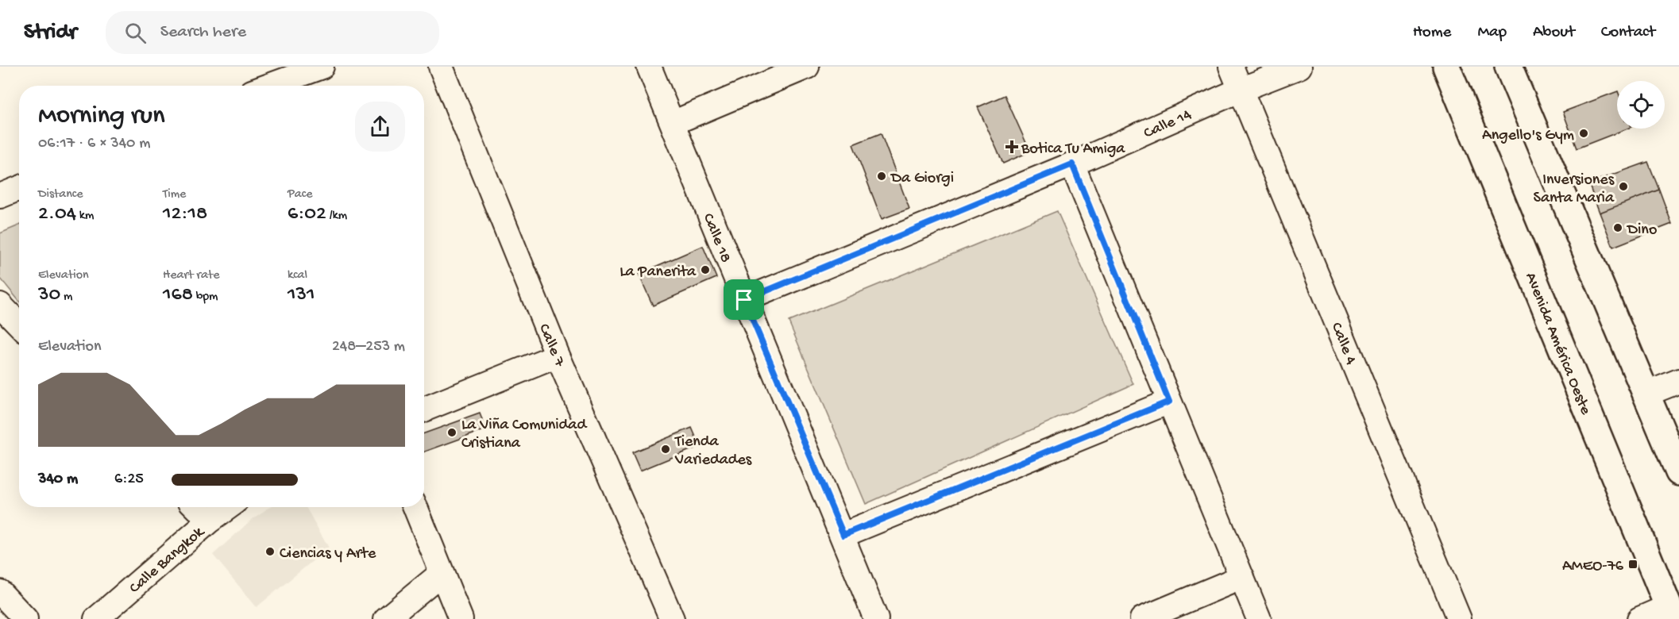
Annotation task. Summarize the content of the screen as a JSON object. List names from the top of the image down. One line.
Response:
{"streets":{"main road":["Avenida América Oeste"],"street":["Calle 14","Calle 18","Calle 4","Calle 7","Calle Bangkok"]},"crossings":[["Calle 14","Calle 18"],["Calle 14","Calle 4"]],"places":{"other":["Angello's Gym","Da Giorgi","Inversiones Santa Maria","Dino","La Panerita","La Viña Comunidad Cristiana","Tienda Variedades","Ciencias y Arte"],"health":["Botica Tu Amiga"],"transit":["AMEO-76"]},"page":{"header":"Stridr","search":"Search here","nav":["Home","Map","About","Contact"],"heading":["Morning run","06:17 · 6 × 340 m"],"stats":[["Distance","2.04 km"],["Time","12:18"],["Pace","6:02 /km"],["Elevation","30 m"],["Heart rate","168 bpm"],["kcal","131"]],"chart":["Elevation","248–253 m"],"list":[{"name":"340 m","note":"6:25"}]}}
